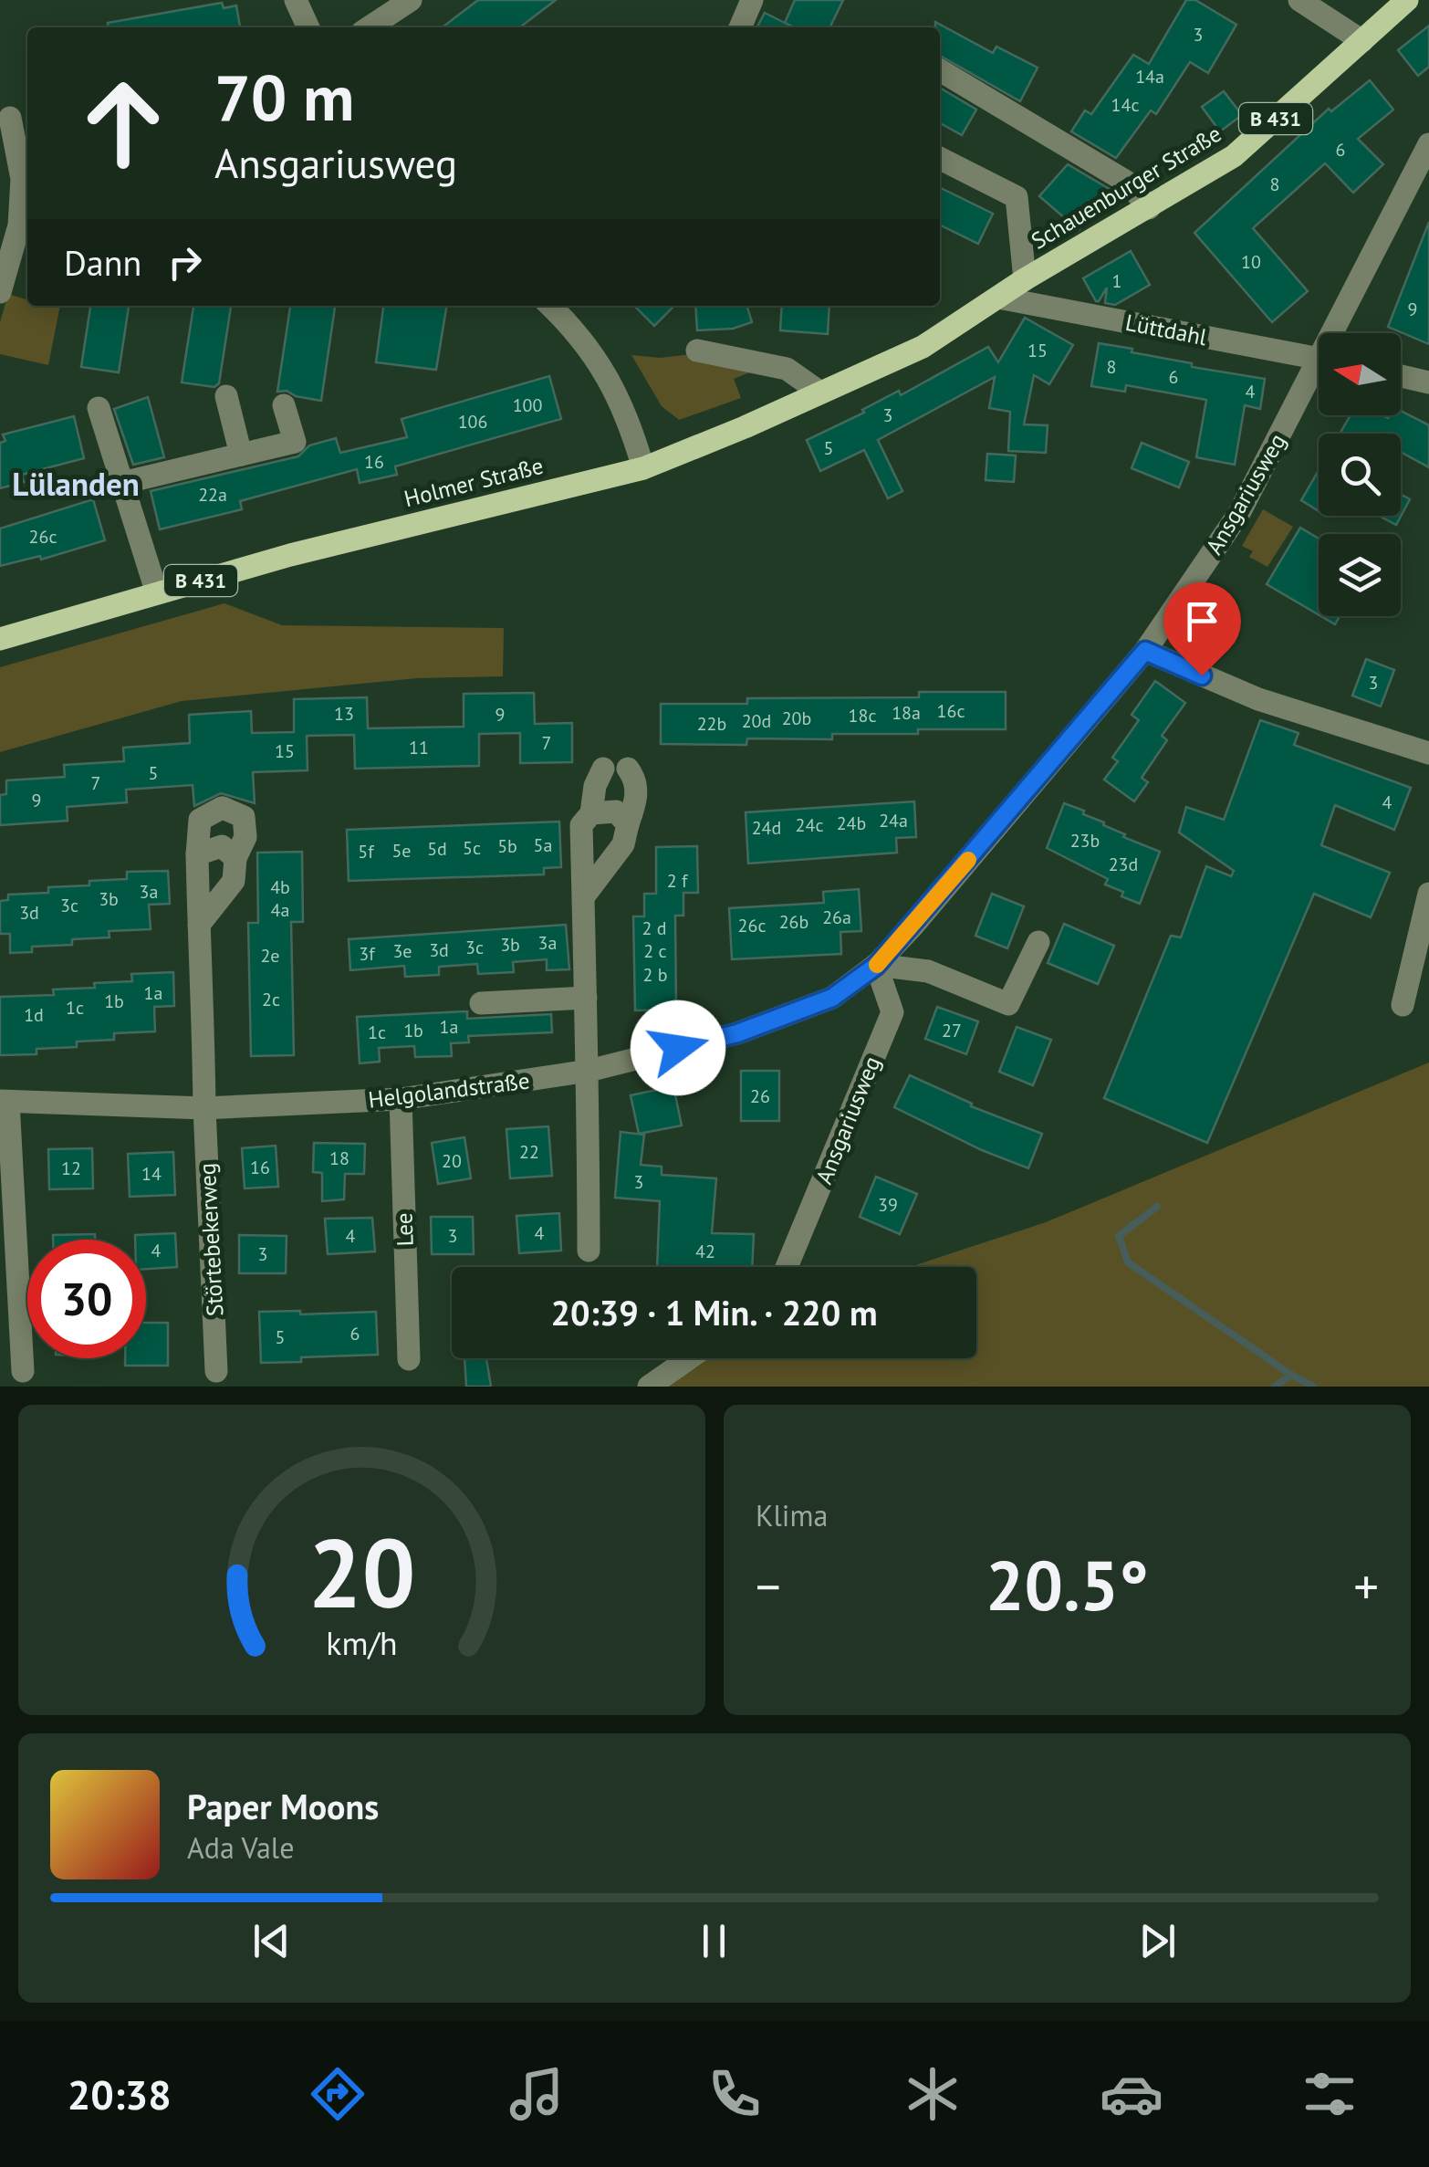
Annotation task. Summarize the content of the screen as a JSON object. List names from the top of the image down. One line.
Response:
{"streets":{"main road":["B 431","Schauenburger Straße","Holmer Straße"],"street":["Lüttdahl","Ansgariusweg","Helgolandstraße","Lee","Störtebekerweg"]},"crossings":[["Schauenburger Straße","Lüttdahl"],["Schauenburger Straße","Holmer Straße"],["Ansgariusweg","Helgolandstraße"],["Helgolandstraße","Lee"],["Helgolandstraße","Störtebekerweg"]],"districts":["Lülanden"],"house_numbers":["3","14a","14c","6","8","10","1","9","15","8","6","4","100","3","106","5","16","22a","26c","3","16c","18a","13","9","18c","20b","20d","22b","7","11","15","5","7","9","4","24a","24b","24c","24d","23b","5a","5b","5c","5d","5e","5f","23d","2 f","4b","3a","3b","3c","4a","3d","26a","26b","26c","2 d","3a","3b","3c","3d","3e","2 c","3f","2e","2 b","1a","2c","1b","1c","1d","1a","1b","27","1c","26","22","18","20","16","12","14","3","39","4","4","3","4","42","3","6","5"],"north":"left","page":{"turn":["70 m","Ansgariusweg"],"then":"Dann","limit":"30","trip":"20:39 · 1 Min. · 220 m","tile":"Klima","heat":["−","20.5°","+"],"song":["Paper Moons","Ada Vale"],"tabs":"20:38","gauge":["20","km/h"]}}
